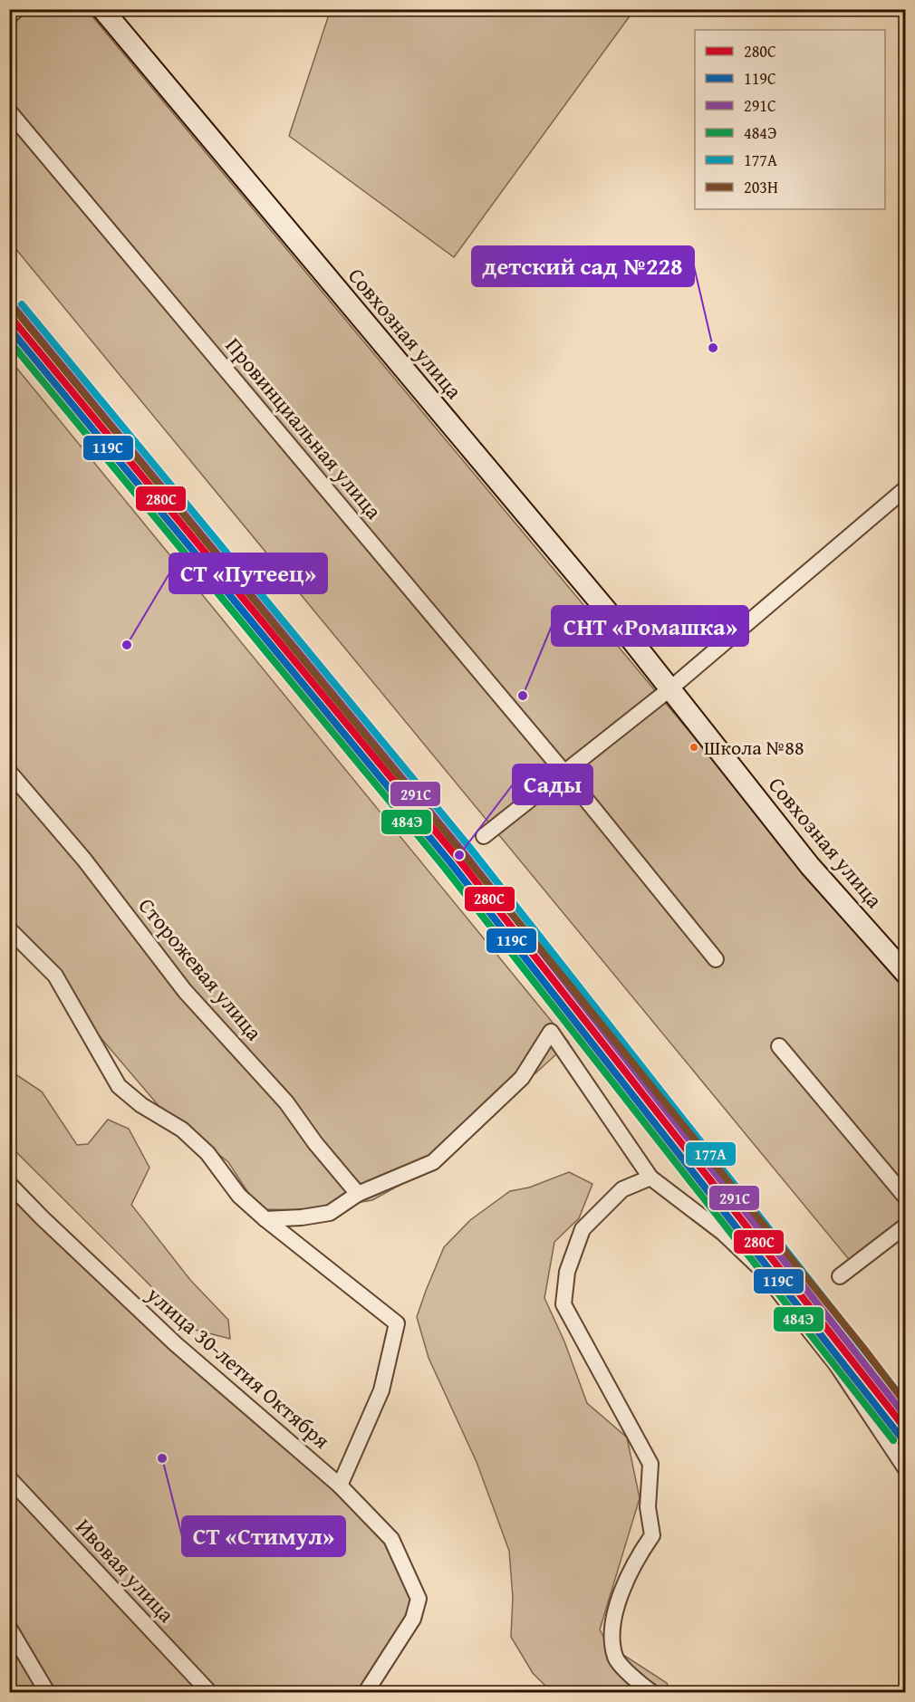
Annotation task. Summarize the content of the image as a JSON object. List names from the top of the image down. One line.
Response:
{"streets":{"street":["Совхозная улица","Провинциальная улица","Сторожевая улица","улица 30-летия Октября","Ивовая улица"]},"places":["детский сад №228","СТ «Путеец»","СНТ «Ромашка»","Школа №88","Сады","СТ «Стимул»"],"lines":["transit line 203Н","transit line 177А","transit line 291С","transit line 280С","transit line 119С","transit line 484Э"],"legend":["280С","119С","291С","484Э","177А","203Н"]}
